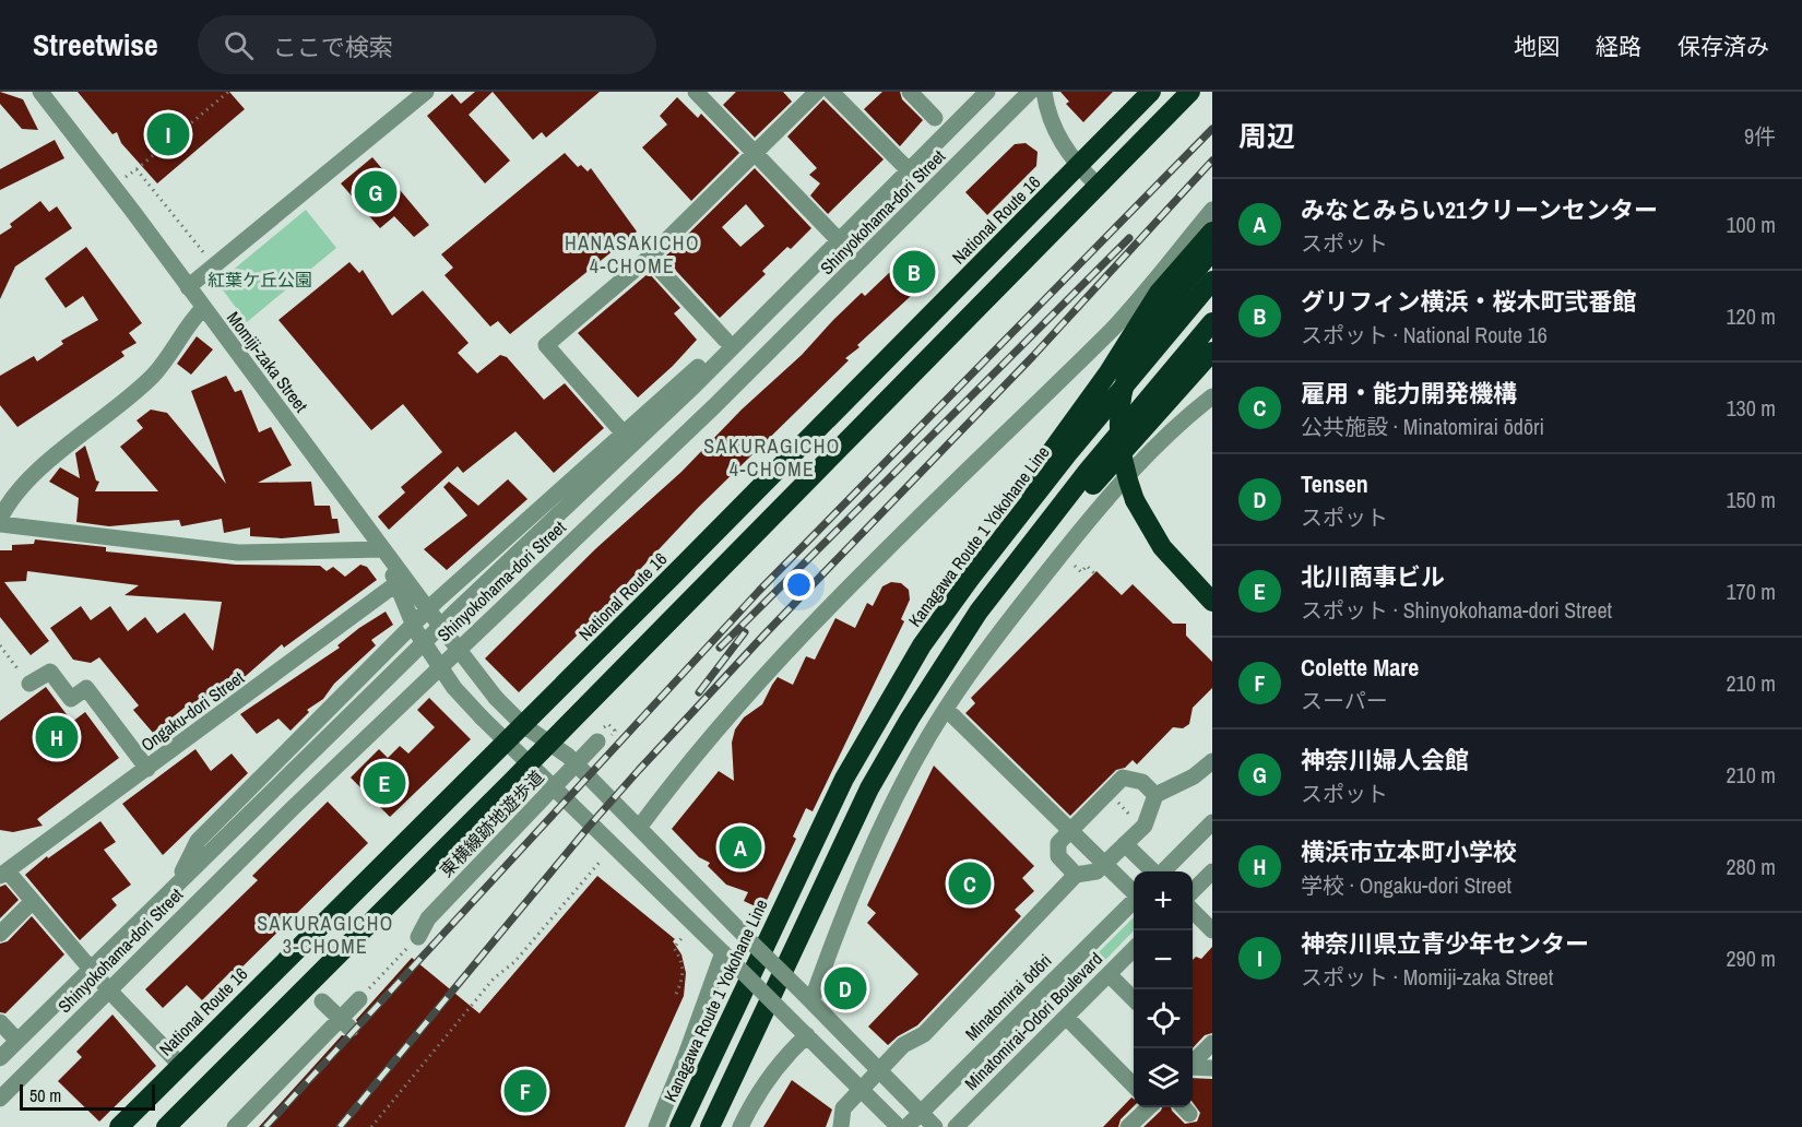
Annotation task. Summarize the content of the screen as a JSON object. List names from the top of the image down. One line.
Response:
{"streets":{"highway":["National Route 16","Kanagawa Route 1 Yokohane Line"],"street":["Shinyokohama-dori Street","Momiji-zaka Street","Ongaku-dori Street","東横線跡地遊歩道","Minatomirai ōdōri","Minatomirai-Odori Boulevard"]},"crossings":[["Momiji-zaka Street","Ongaku-dori Street"]],"districts":["HANASAKICHO 4-CHOME","SAKURAGICHO 4-CHOME","SAKURAGICHO 3-CHOME"],"parks":["紅葉ケ丘公園"],"scale_bar":"50 m","page":{"header":"Streetwise","search":"ここで検索","nav":["地図","経路","保存済み"],"heading":["周辺","9件"],"pins":["I","G","B","H","E","A","C","D","F"],"list":[{"mark":"A","name":"みなとみらい21クリーンセンター","note":"スポット","value":"100 m"},{"mark":"B","name":"グリフィン横浜・桜木町弐番館","note":"スポット · National Route 16","value":"120 m"},{"mark":"C","name":"雇用・能力開発機構","note":"公共施設 · Minatomirai ōdōri","value":"130 m"},{"mark":"D","name":"Tensen","note":"スポット","value":"150 m"},{"mark":"E","name":"北川商事ビル","note":"スポット · Shinyokohama-dori Street","value":"170 m"},{"mark":"F","name":"Colette Mare","note":"スーパー","value":"210 m"},{"mark":"G","name":"神奈川婦人会館","note":"スポット","value":"210 m"},{"mark":"H","name":"横浜市立本町小学校","note":"学校 · Ongaku-dori Street","value":"280 m"},{"mark":"I","name":"神奈川県立青少年センター","note":"スポット · Momiji-zaka Street","value":"290 m"}],"map_buttons":["+","−"],"scale":"50 m"}}
